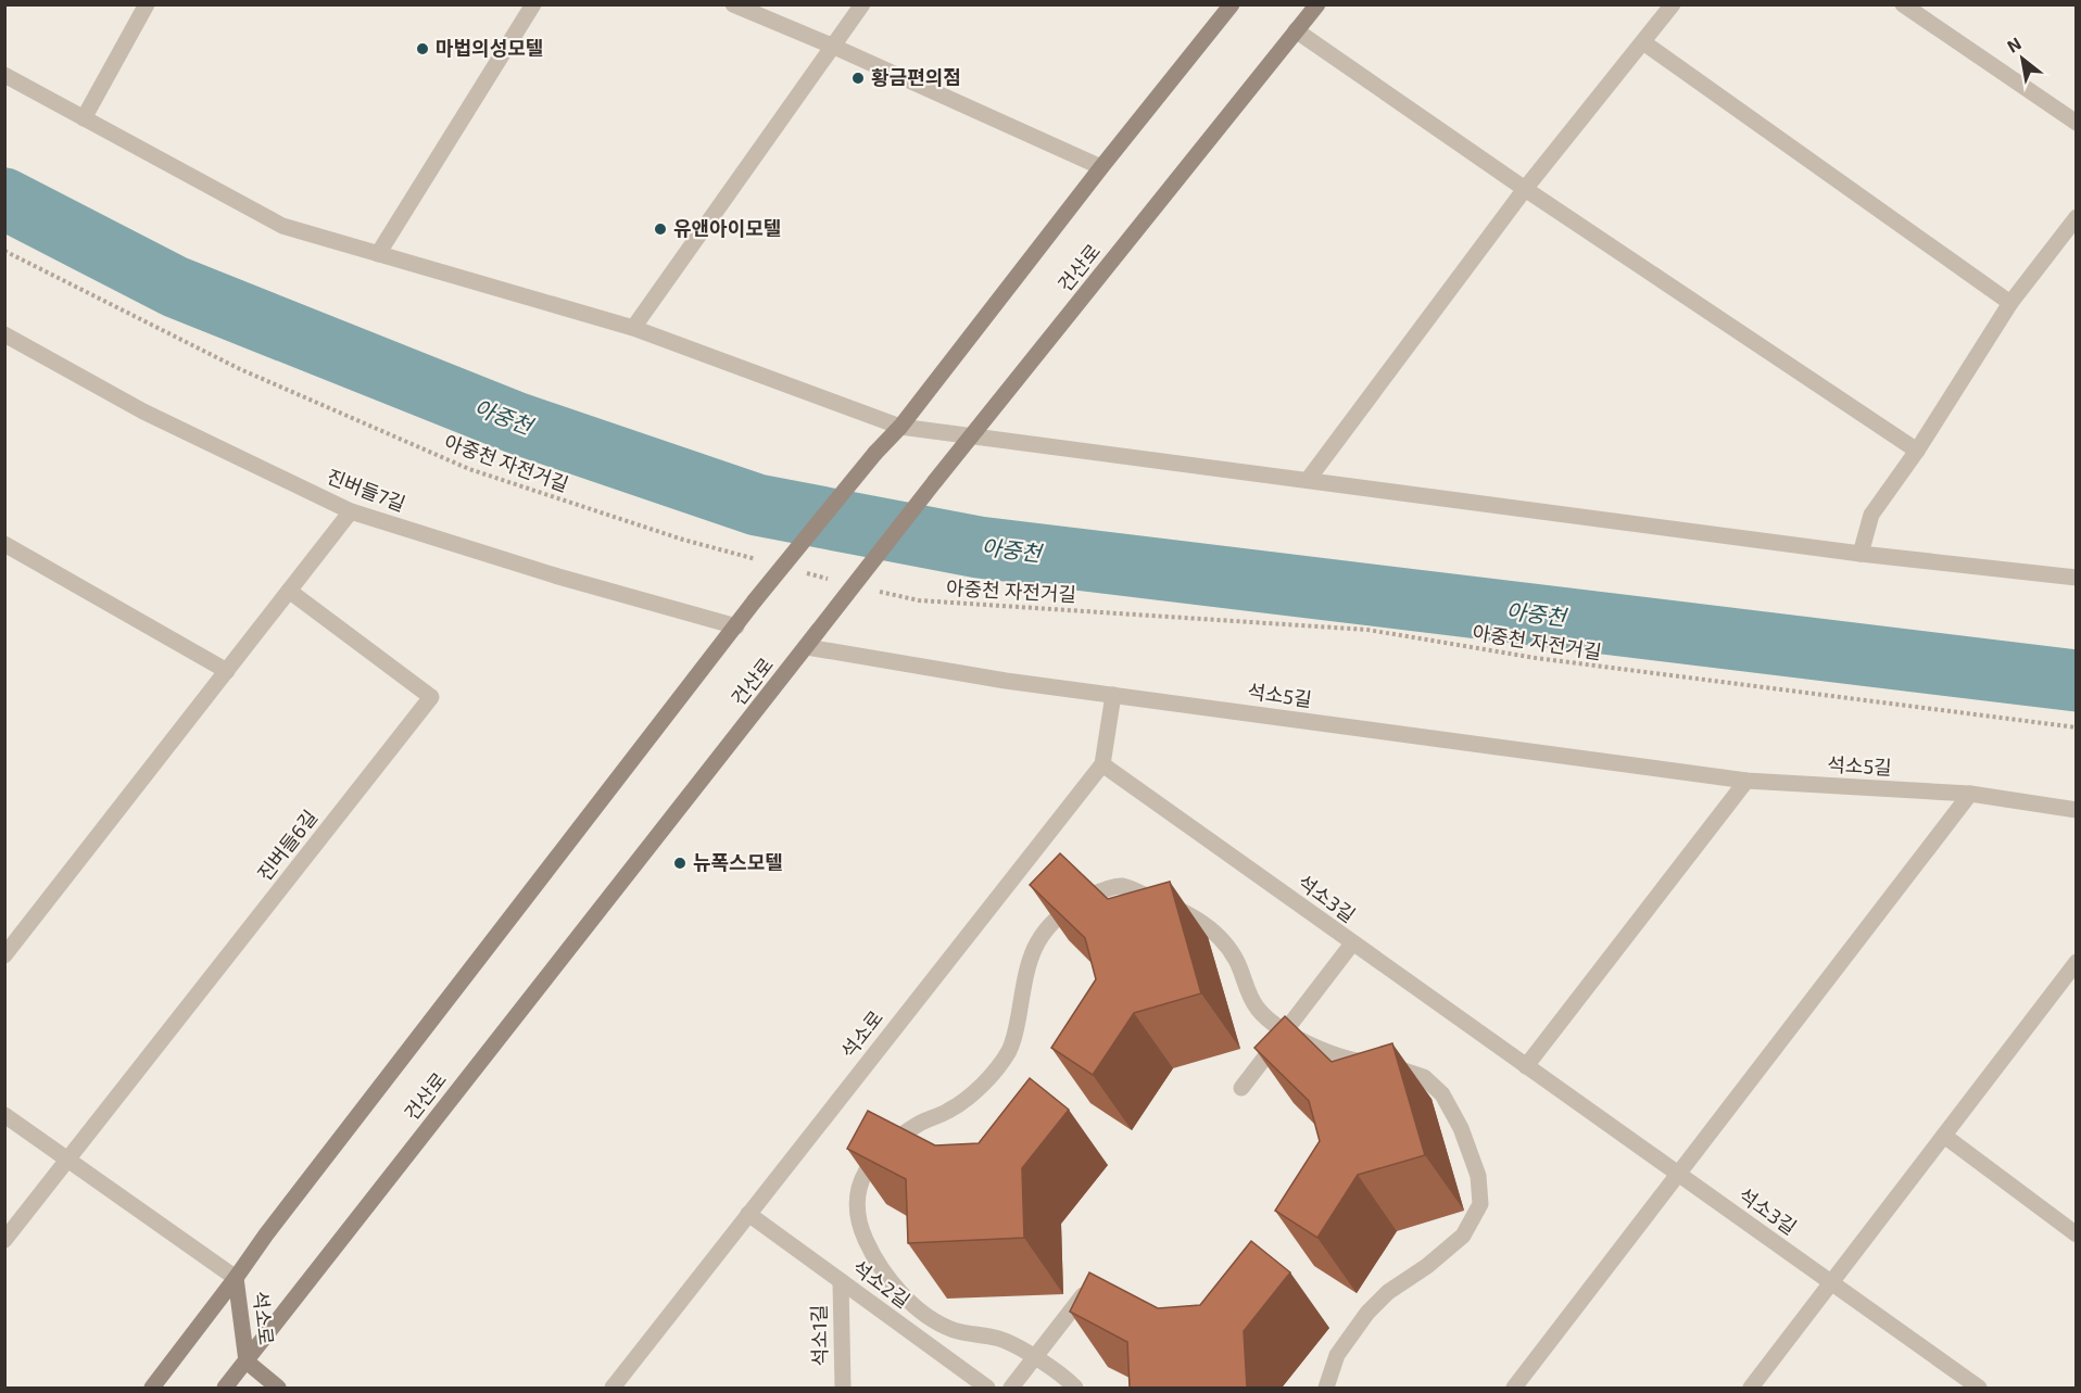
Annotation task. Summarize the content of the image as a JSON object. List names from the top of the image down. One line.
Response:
{"streets":{"street":["건산로","진버들7길","석소5길","진버들6길","석소3길","석소로","석소2길","석소1길"],"path":["아중천 자전거길"]},"crossings":[["건산로","석소5길"],["건산로","석소로"],["석소3길","석소로"],["석소로","석소2길"],["석소2길","석소1길"]],"water":["아중천"],"places":["마법의성모텔","황금편의점","유앤아이모텔","뉴폭스모텔"],"north":"top left"}
